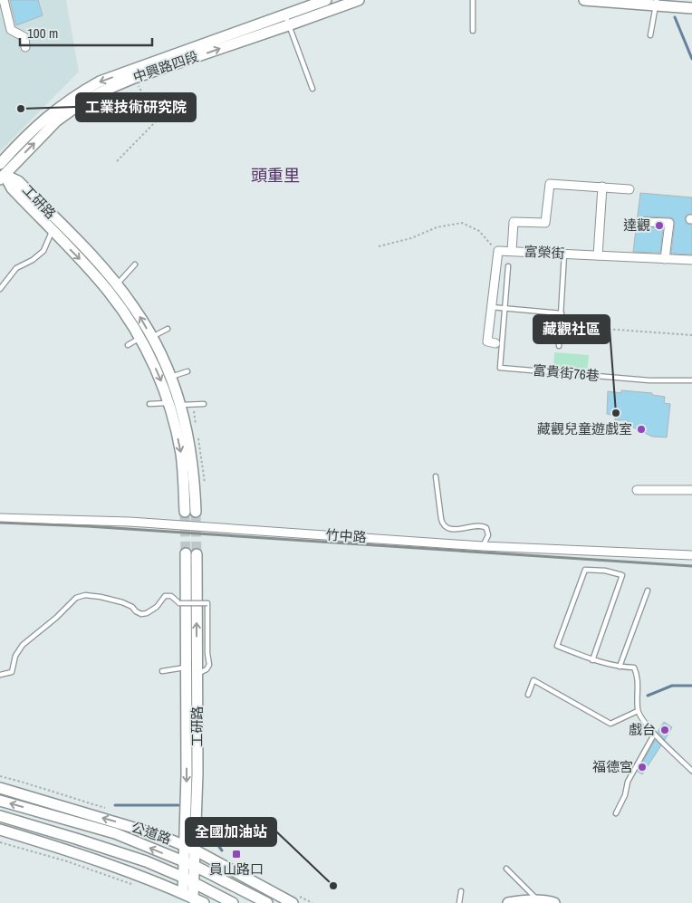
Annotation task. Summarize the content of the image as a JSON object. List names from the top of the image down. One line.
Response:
{"streets":{"street":["中興路四段","工研路","富榮街","竹中路","公道路"],"lane":["富貴街76巷"]},"crossings":[["中興路四段","工研路"],["工研路","公道路"]],"districts":["頭重里"],"places":{"other":["工業技術研究院","達觀","藏觀社區","藏觀兒童遊戲室","戲台","福德宮","全國加油站"],"transit":["員山路口"]},"scale_bar":"100 m"}
